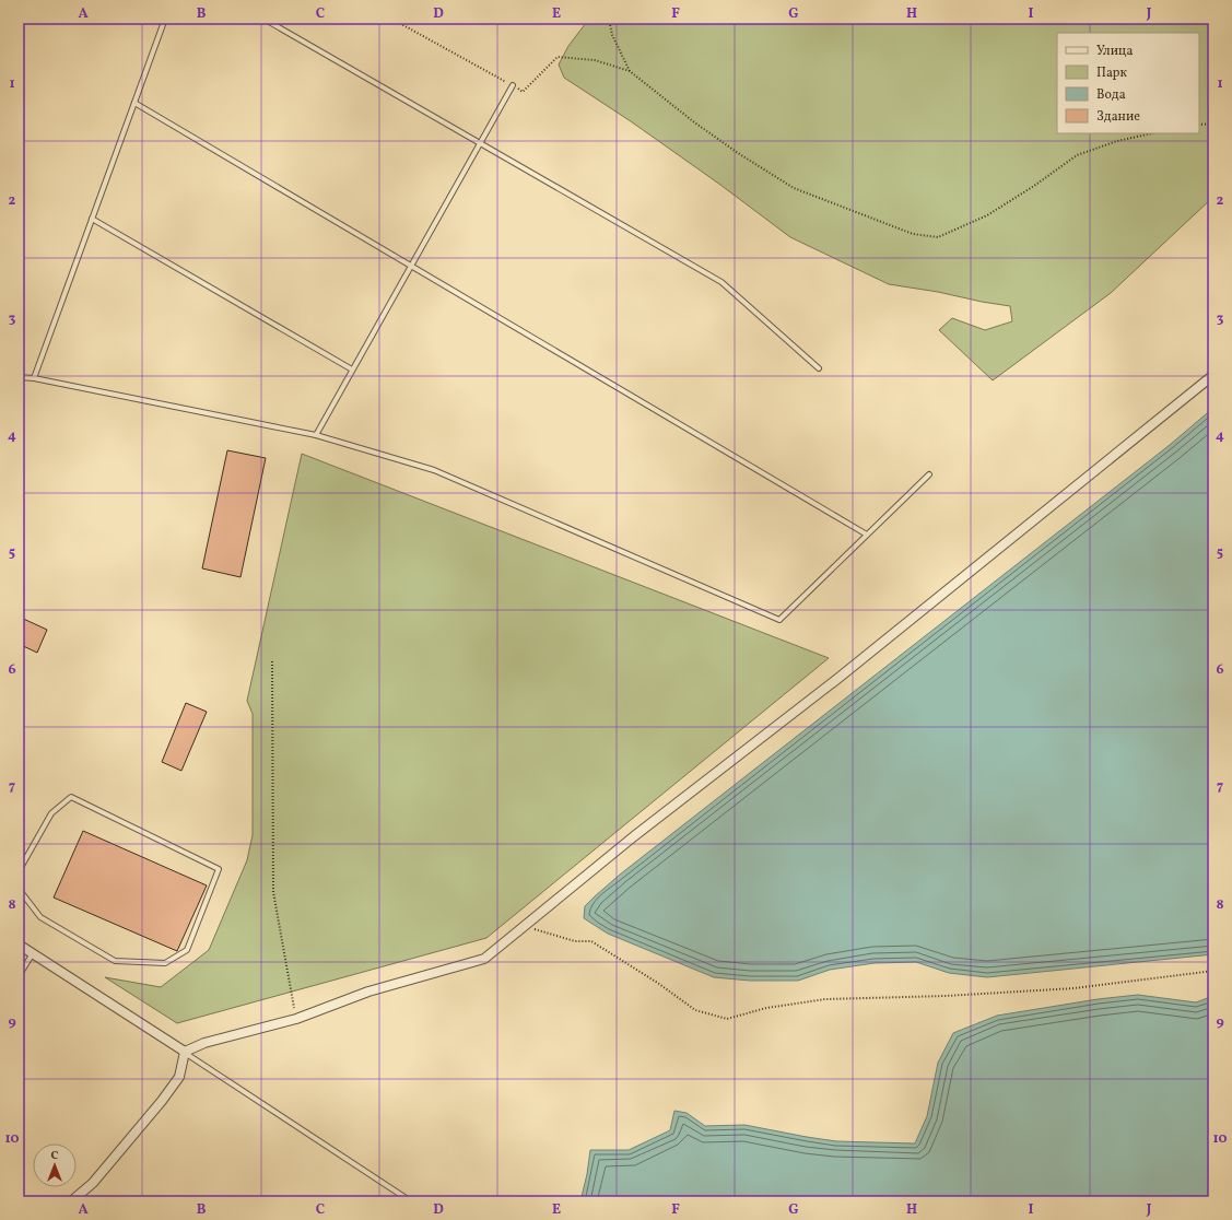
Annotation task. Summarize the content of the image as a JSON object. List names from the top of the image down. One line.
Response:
{"legend":["Улица","Парк","Вода","Здание"],"north":"top","grid":{"columns":["A","B","C","D","E","F","G","H","I","J"],"rows":["1","2","3","4","5","6","7","8","9","10"]}}
